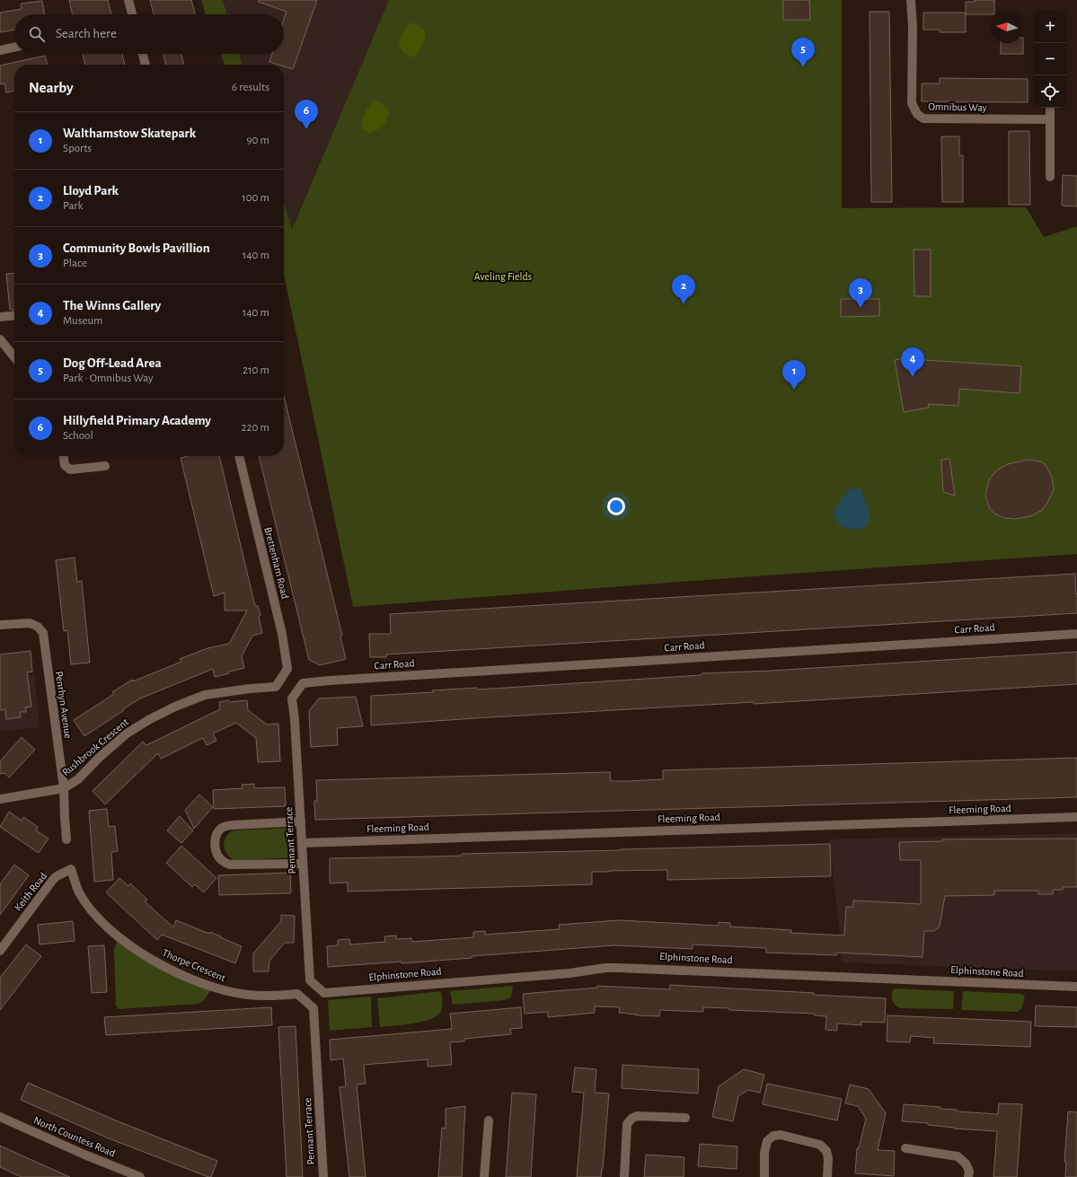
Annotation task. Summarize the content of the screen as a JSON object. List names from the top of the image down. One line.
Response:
{"streets":{"street":["Omnibus Way","Brettenham Road","Carr Road","Penrhyn Avenue","Rushbrook Crescent","Fleeming Road","Pennant Terrace","Keith Road","Elphinstone Road","Thorpe Crescent","North Countess Road"]},"crossings":[["Brettenham Road","Rushbrook Crescent"],["Carr Road","Pennant Terrace"],["Penrhyn Avenue","Rushbrook Crescent"],["Fleeming Road","Pennant Terrace"],["Pennant Terrace","Elphinstone Road"],["Pennant Terrace","Thorpe Crescent"],["Keith Road","Thorpe Crescent"]],"parks":["Aveling Fields"],"north":"left","page":{"map_buttons":["+","−"],"search":"Search here","pins":["5","6","2","3","4","1"],"heading":["Nearby","6 results"],"list":[{"mark":"1","name":"Walthamstow Skatepark","note":"Sports","value":"90 m"},{"mark":"2","name":"Lloyd Park","note":"Park","value":"100 m"},{"mark":"3","name":"Community Bowls Pavillion","note":"Place","value":"140 m"},{"mark":"4","name":"The Winns Gallery","note":"Museum","value":"140 m"},{"mark":"5","name":"Dog Off-Lead Area","note":"Park · Omnibus Way","value":"210 m"},{"mark":"6","name":"Hillyfield Primary Academy","note":"School","value":"220 m"}]}}
